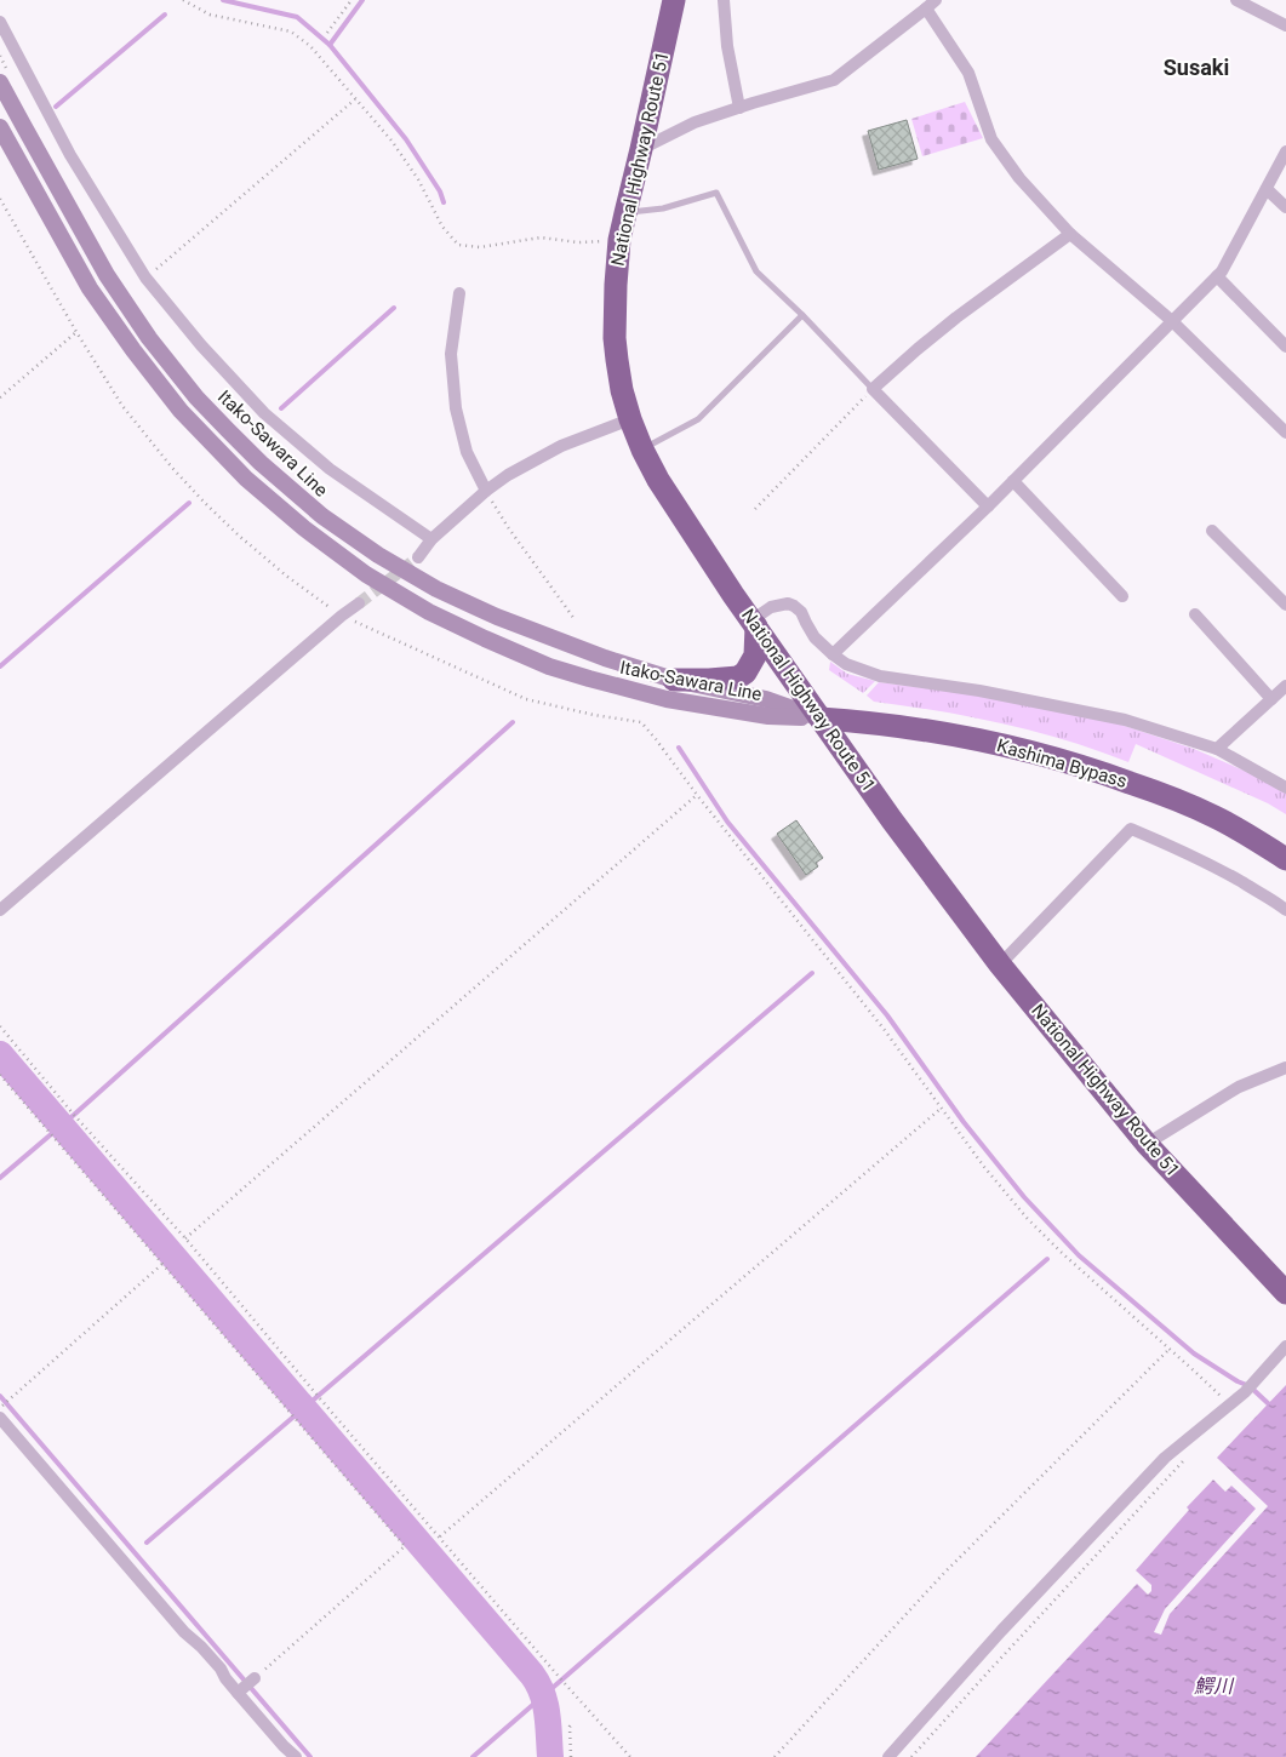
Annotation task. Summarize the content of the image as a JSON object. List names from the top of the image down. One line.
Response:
{"streets":{"highway":["National Highway Route 51","Kashima Bypass"],"main road":["Itako-Sawara Line"]},"crossings":[["National Highway Route 51","Itako-Sawara Line"],["National Highway Route 51","Kashima Bypass"],["Itako-Sawara Line","Kashima Bypass"]],"districts":["Susaki"],"water":["鰐川"]}
